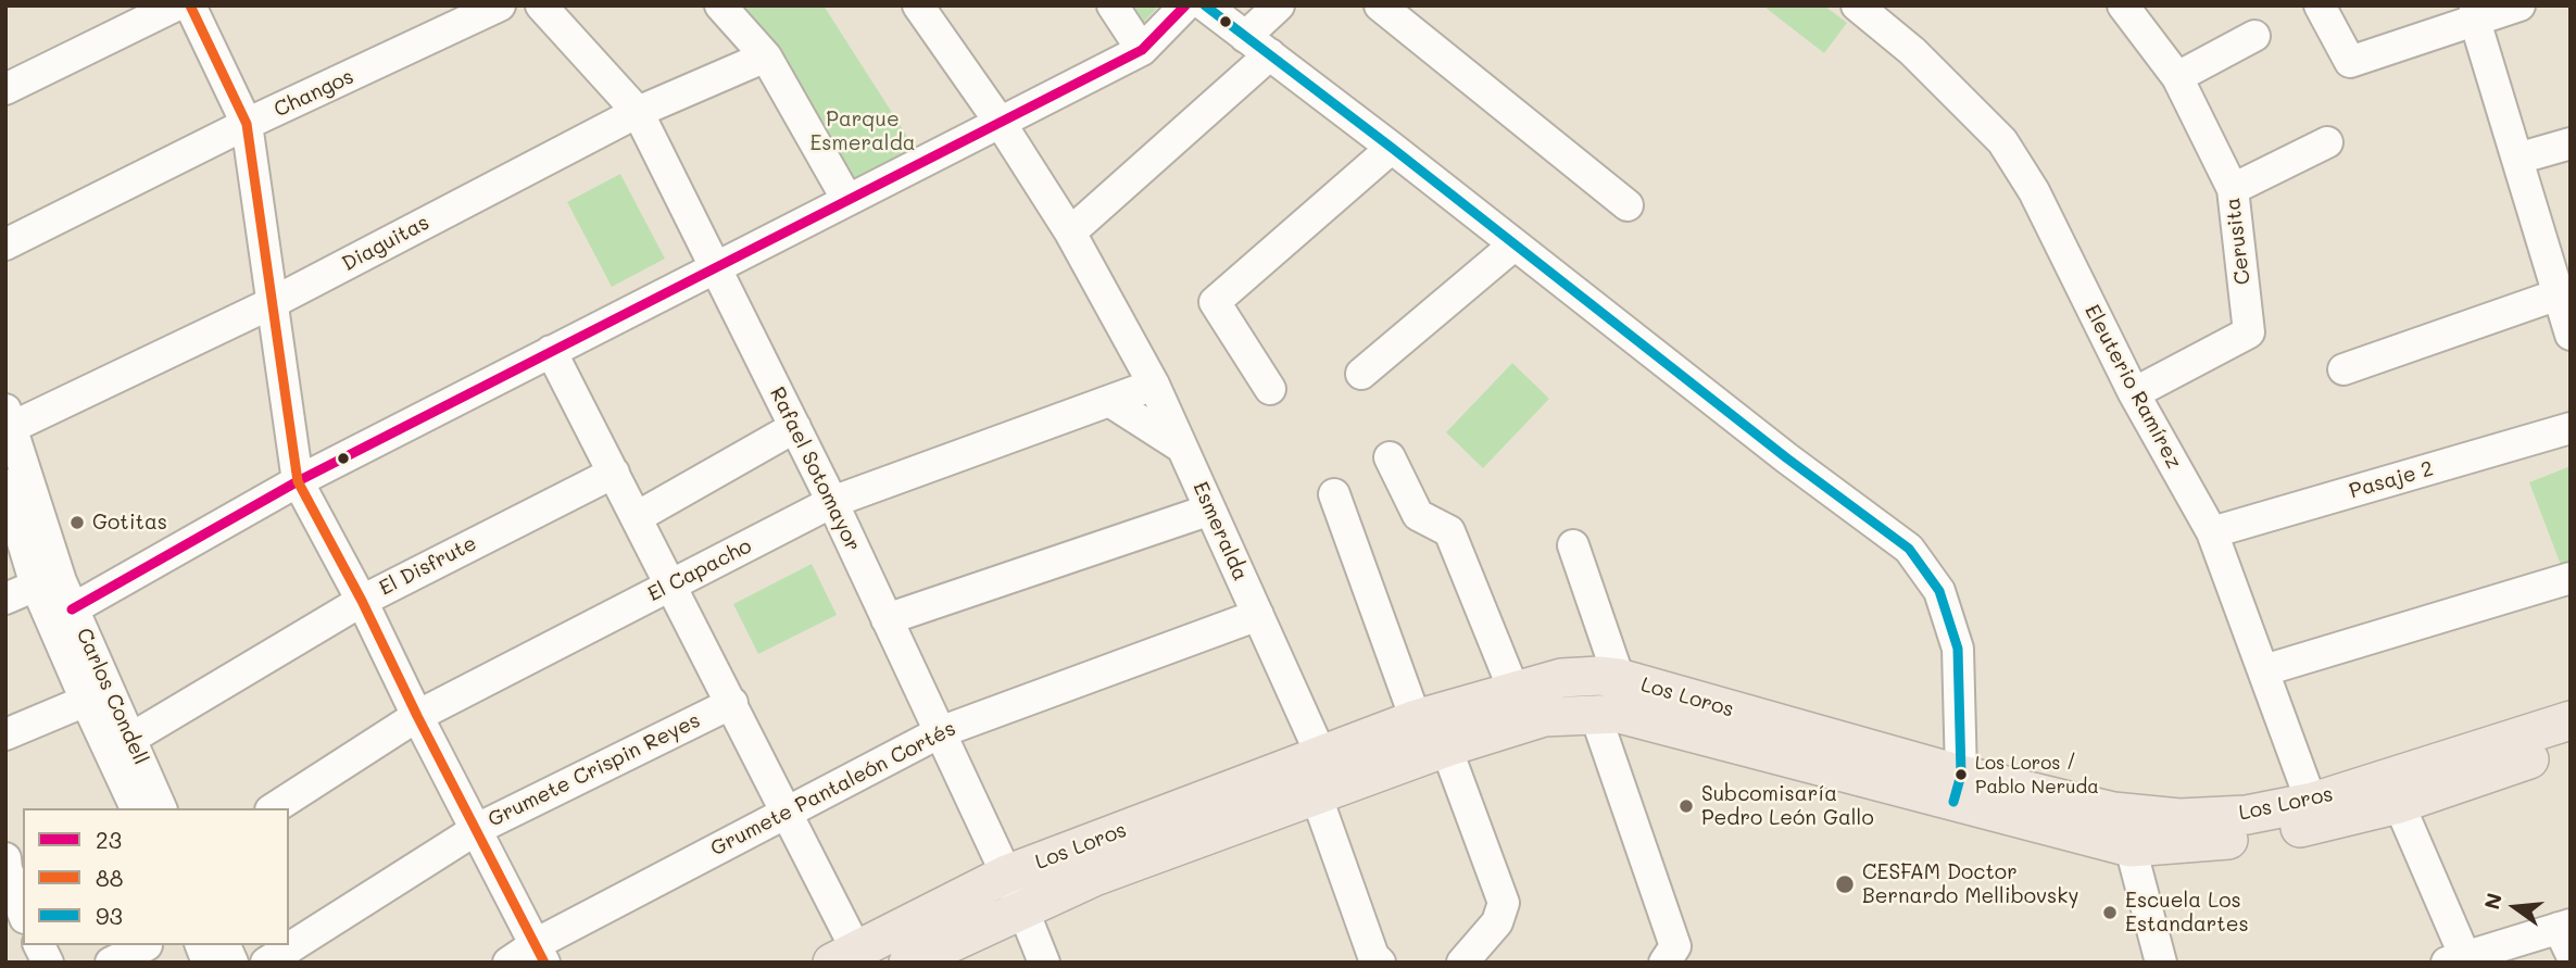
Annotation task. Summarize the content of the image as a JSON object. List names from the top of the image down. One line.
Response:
{"streets":{"main road":["Los Loros"],"street":["Changos","Cerusita","Diaguitas","Eleuterio Ramírez","Rafael Sotomayor","Pasaje 2","Esmeralda","El Disfrute","El Capacho","Carlos Condell","Grumete Crispin Reyes","Grumete Pantaleón Cortés"]},"crossings":[["Cerusita","Eleuterio Ramírez"],["Diaguitas","Rafael Sotomayor"],["Diaguitas","Carlos Condell"],["Eleuterio Ramírez","Pasaje 2"],["Eleuterio Ramírez","Los Loros"],["Rafael Sotomayor","El Capacho"],["Rafael Sotomayor","Los Loros"],["Rafael Sotomayor","Grumete Pantaleón Cortés"],["Esmeralda","El Capacho"],["Esmeralda","Los Loros"],["Esmeralda","Grumete Pantaleón Cortés"],["El Disfrute","Carlos Condell"]],"parks":["Parque Esmeralda"],"places":["Gotitas","Los Loros / Pablo Neruda","Subcomisaría Pedro León Gallo","CESFAM Doctor Bernardo Mellibovsky","Escuela Los Estandartes"],"lines":["transit line 23","transit line 88","transit line 93"],"legend":["23","88","93"],"north":"left"}
